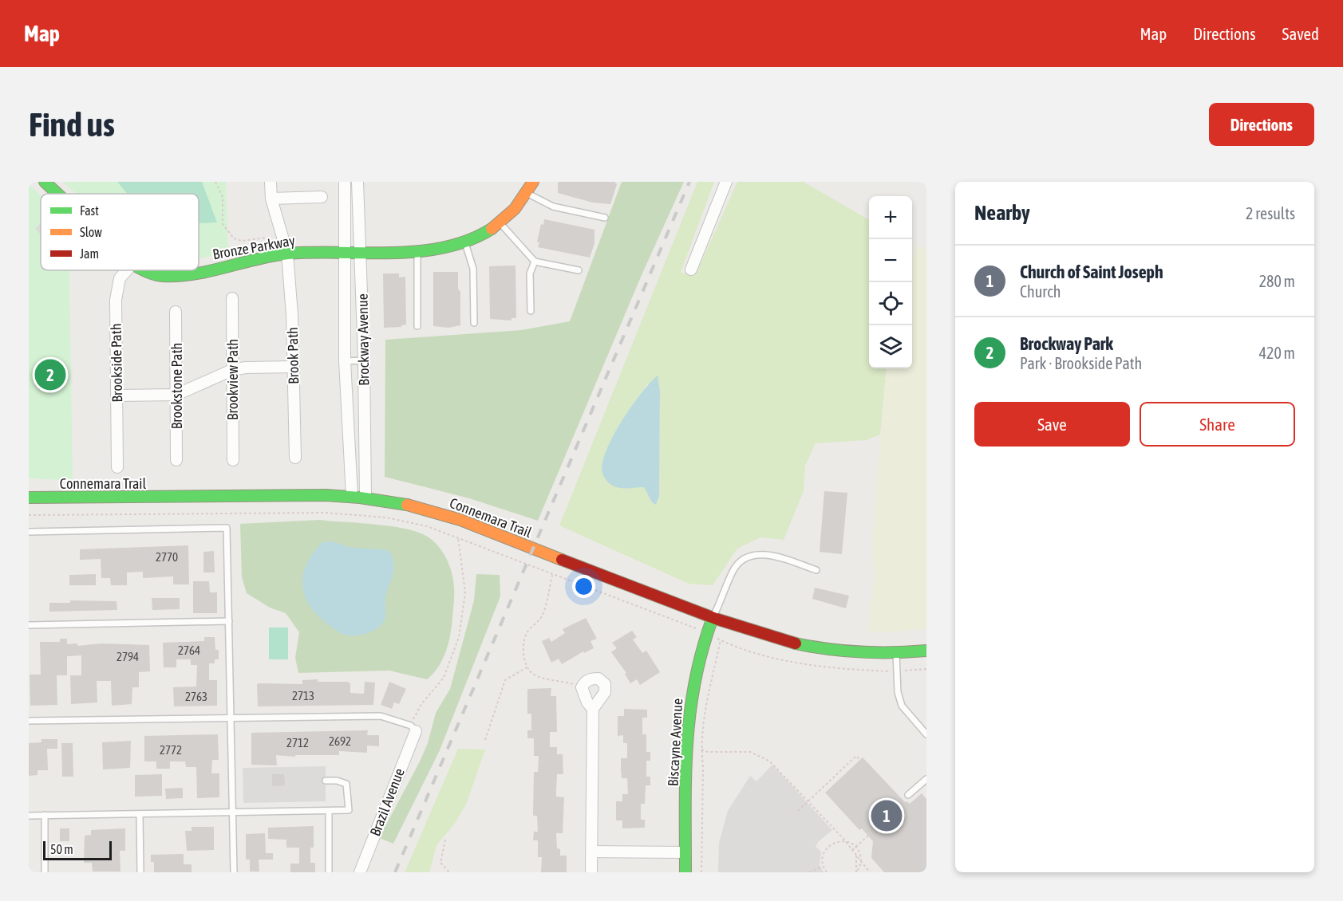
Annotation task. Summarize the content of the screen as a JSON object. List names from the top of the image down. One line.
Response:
{"streets":{"street":["Bronze Parkway","Brockway Avenue","Brook Path","Brookside Path","Brookview Path","Brookstone Path","Connemara Trail","Biscayne Avenue","Brazil Avenue"]},"crossings":[["Bronze Parkway","Brockway Avenue"],["Bronze Parkway","Brook Path"],["Brockway Avenue","Connemara Trail"],["Connemara Trail","Biscayne Avenue"]],"house_numbers":["2770","2764","2794","2713","2763","2692","2712","2772"],"legend":["Fast","Slow","Jam"],"scale_bar":"50 m","page":{"header":"Map","nav":["Map","Directions","Saved"],"buttons":["Directions",["Save","Share"]],"title":"Find us","heading":["Nearby","2 results"],"map_buttons":["+","−"],"list":[{"mark":"1","name":"Church of Saint Joseph","note":"Church","value":"280 m"},{"mark":"2","name":"Brockway Park","note":"Park · Brookside Path","value":"420 m"}],"pins":["2","1"],"scale":"50 m"}}
